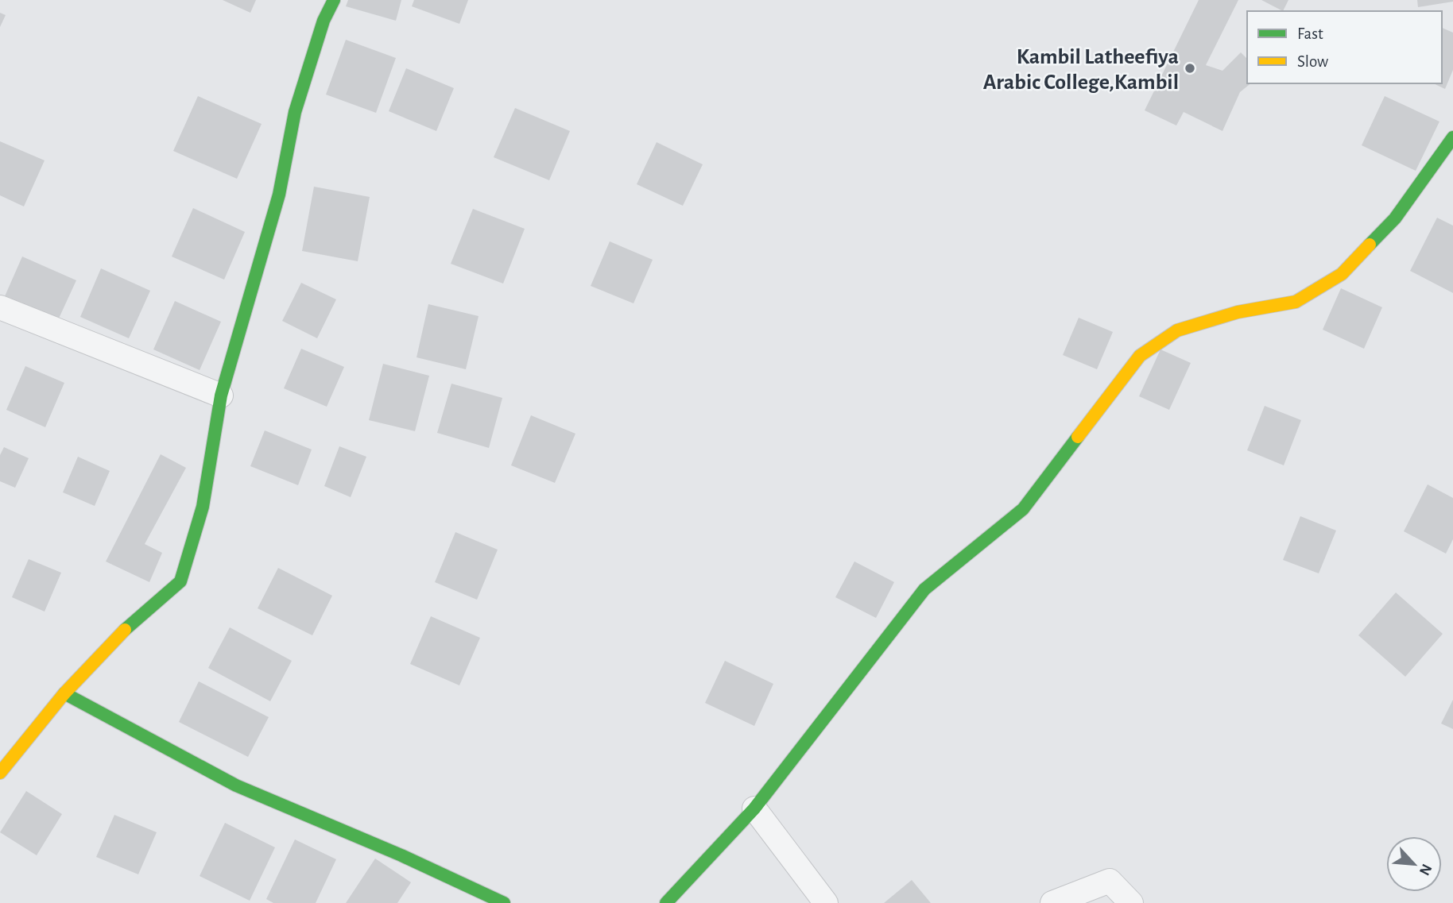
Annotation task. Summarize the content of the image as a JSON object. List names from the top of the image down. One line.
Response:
{"places":["Kambil Latheefiya Arabic College,Kambil"],"legend":["Fast","Slow"],"north":"bottom right"}
